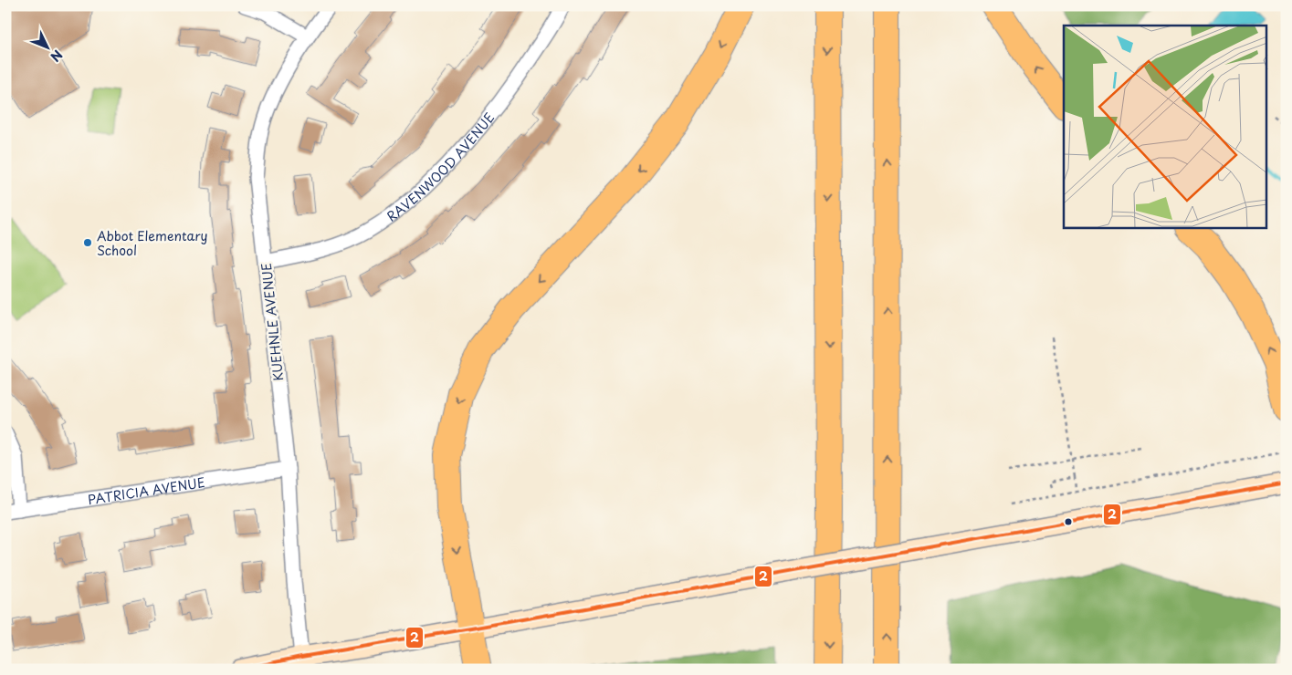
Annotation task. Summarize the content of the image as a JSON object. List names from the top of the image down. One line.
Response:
{"streets":{"street":["RAVENWOOD AVENUE","KUEHNLE AVENUE","PATRICIA AVENUE"]},"crossings":[["RAVENWOOD AVENUE","KUEHNLE AVENUE"],["KUEHNLE AVENUE","PATRICIA AVENUE"]],"places":["Abbot Elementary School"],"lines":["transit line 2"],"north":"bottom right"}
